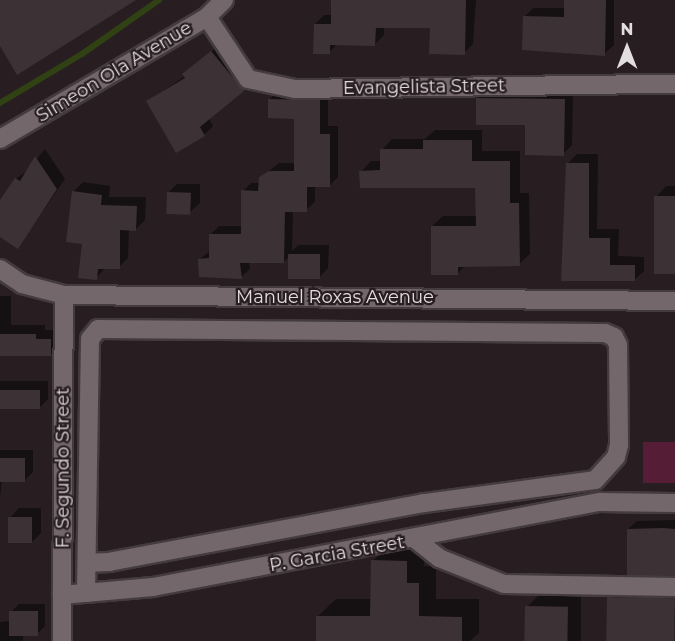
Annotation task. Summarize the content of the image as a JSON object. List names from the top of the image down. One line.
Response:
{"streets":{"street":["Simeon Ola Avenue","Evangelista Street","Manuel Roxas Avenue","F. Segundo Street","P. Garcia Street"]},"crossings":[["Simeon Ola Avenue","Evangelista Street"],["Manuel Roxas Avenue","F. Segundo Street"],["F. Segundo Street","P. Garcia Street"]],"north":"top"}
